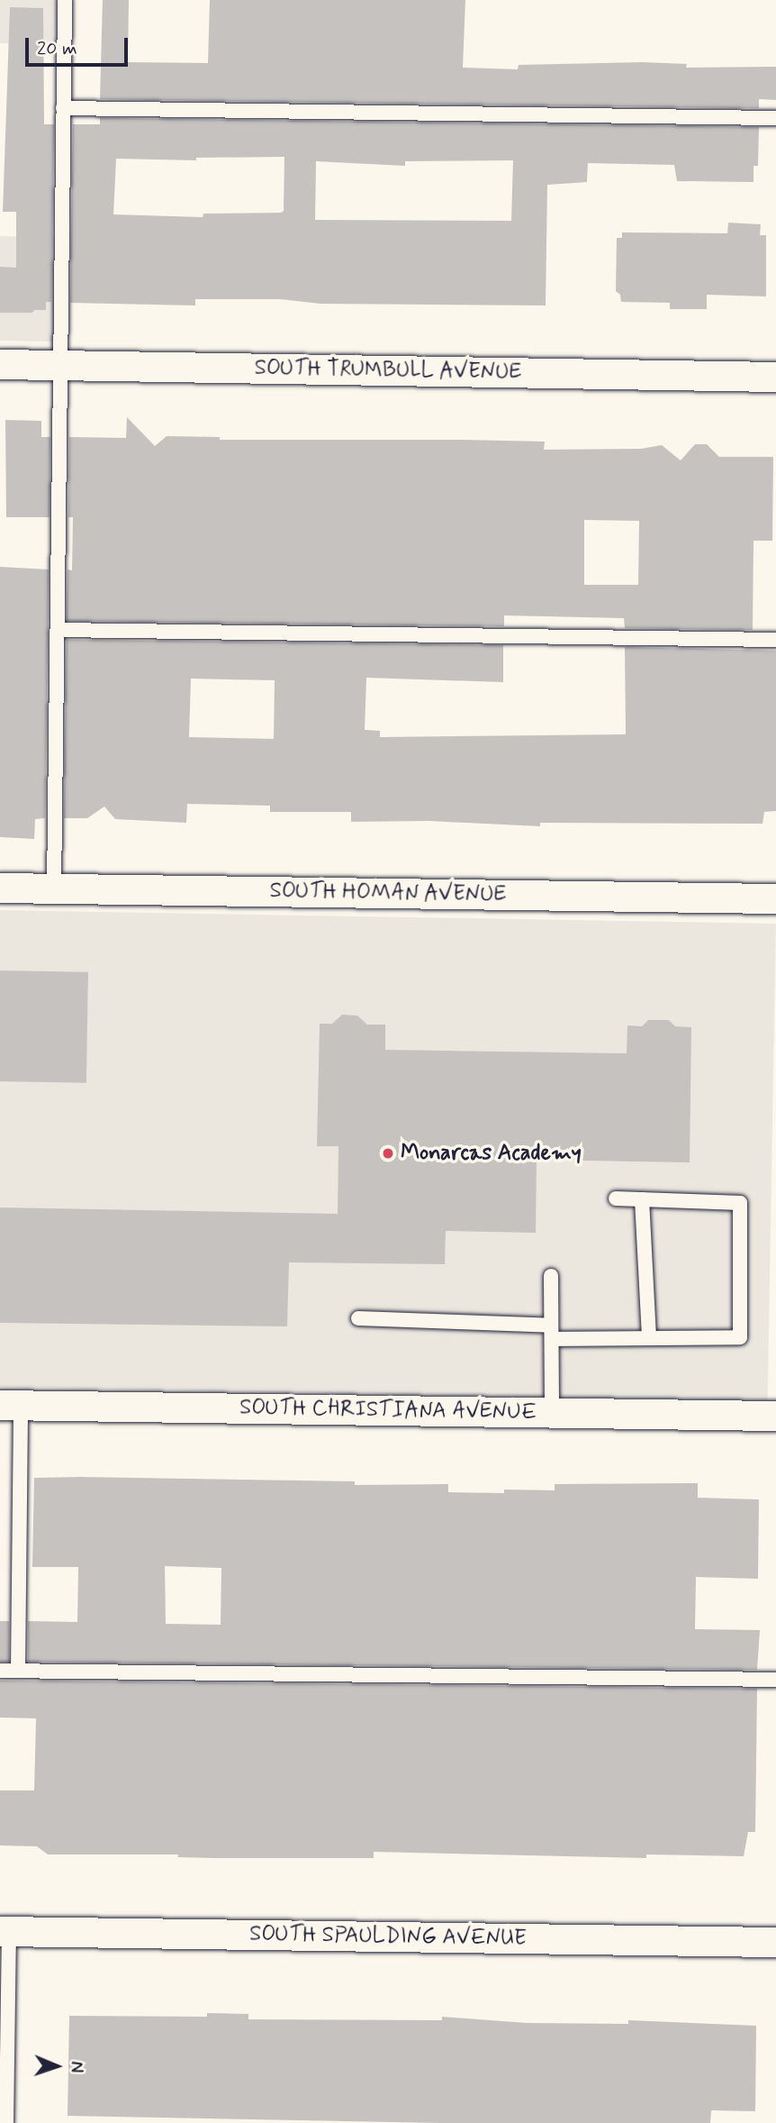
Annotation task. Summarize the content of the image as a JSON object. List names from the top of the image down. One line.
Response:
{"streets":{"street":["SOUTH TRUMBULL AVENUE","SOUTH HOMAN AVENUE","SOUTH CHRISTIANA AVENUE","SOUTH SPAULDING AVENUE"]},"places":["Monarcas Academy"],"scale_bar":"20 m","north":"right"}
